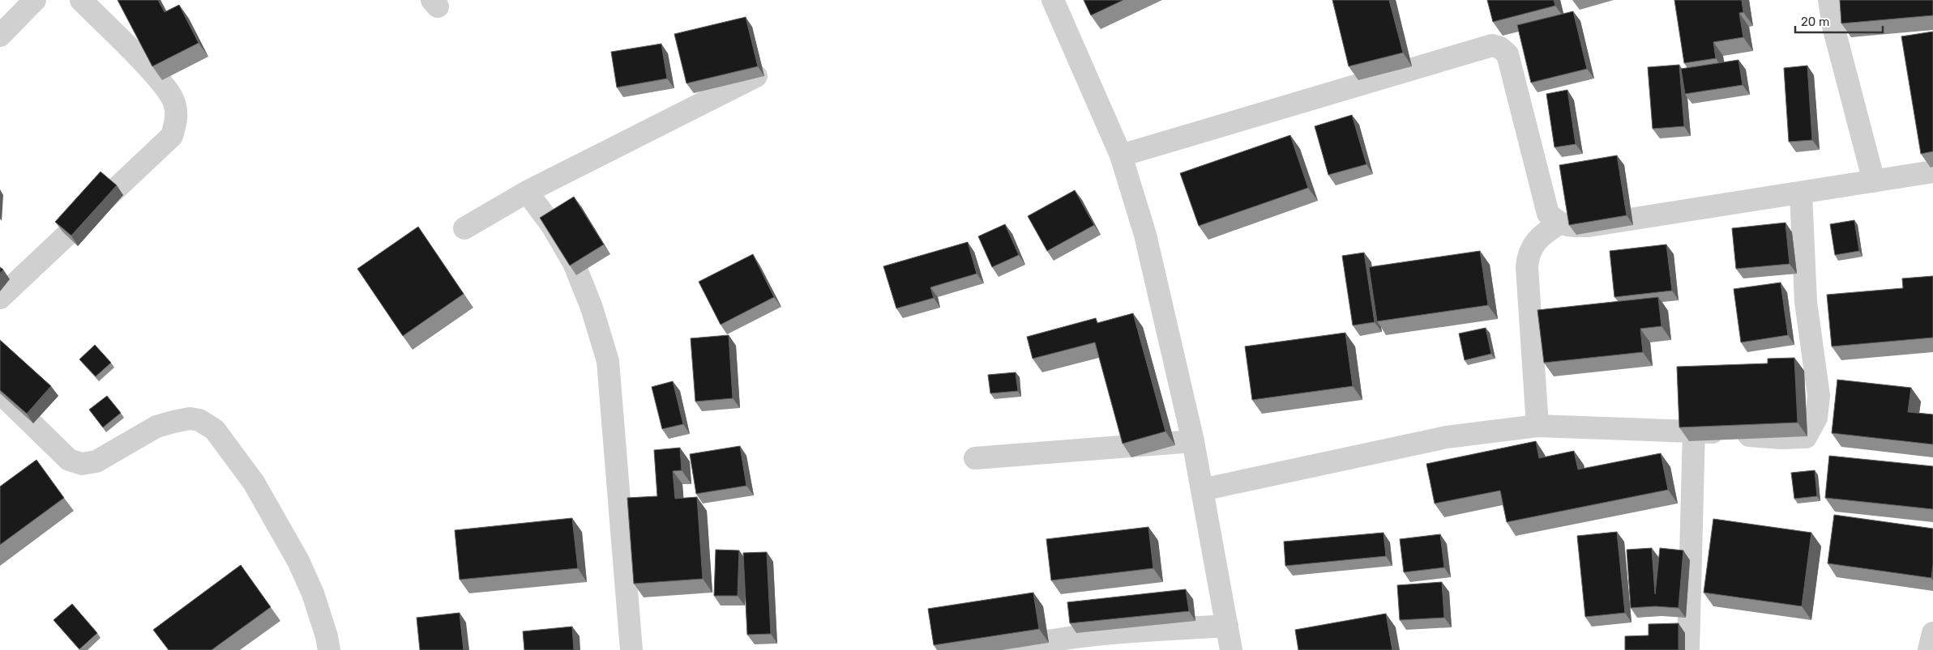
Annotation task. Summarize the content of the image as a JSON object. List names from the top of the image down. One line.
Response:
{"scale_bar":"20 m"}
